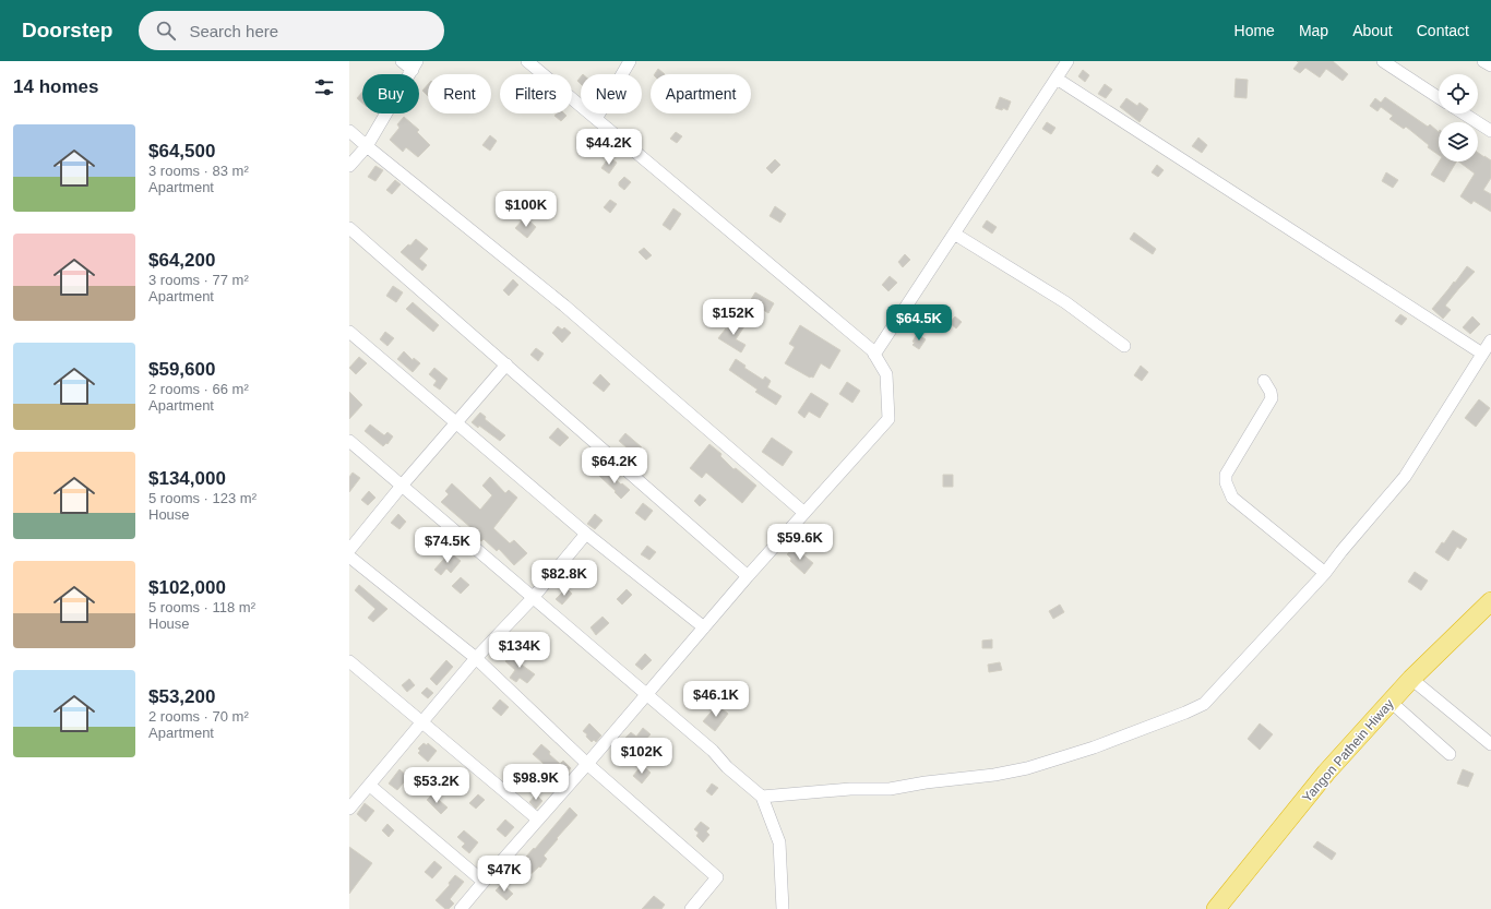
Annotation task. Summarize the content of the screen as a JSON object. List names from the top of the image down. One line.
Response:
{"streets":{"highway":["Yangon Pathein Hiway"]},"page":{"header":"Doorstep","search":"Search here","nav":["Home","Map","About","Contact"],"heading":"14 homes","chip":["Buy","Rent","Filters","New","Apartment"],"list":[{"name":"$64,500","note":"3 rooms · 83 m² · Apartment"},{"name":"$64,200","note":"3 rooms · 77 m² · Apartment"},{"name":"$59,600","note":"2 rooms · 66 m² · Apartment"},{"name":"$134,000","note":"5 rooms · 123 m² · House"},{"name":"$102,000","note":"5 rooms · 118 m² · House"},{"name":"$53,200","note":"2 rooms · 70 m² · Apartment"}],"price":["$44.2K","$100K","$152K","$64.5K","$64.2K","$59.6K","$74.5K","$82.8K","$134K","$46.1K","$102K","$98.9K","$53.2K","$47K"]}}
